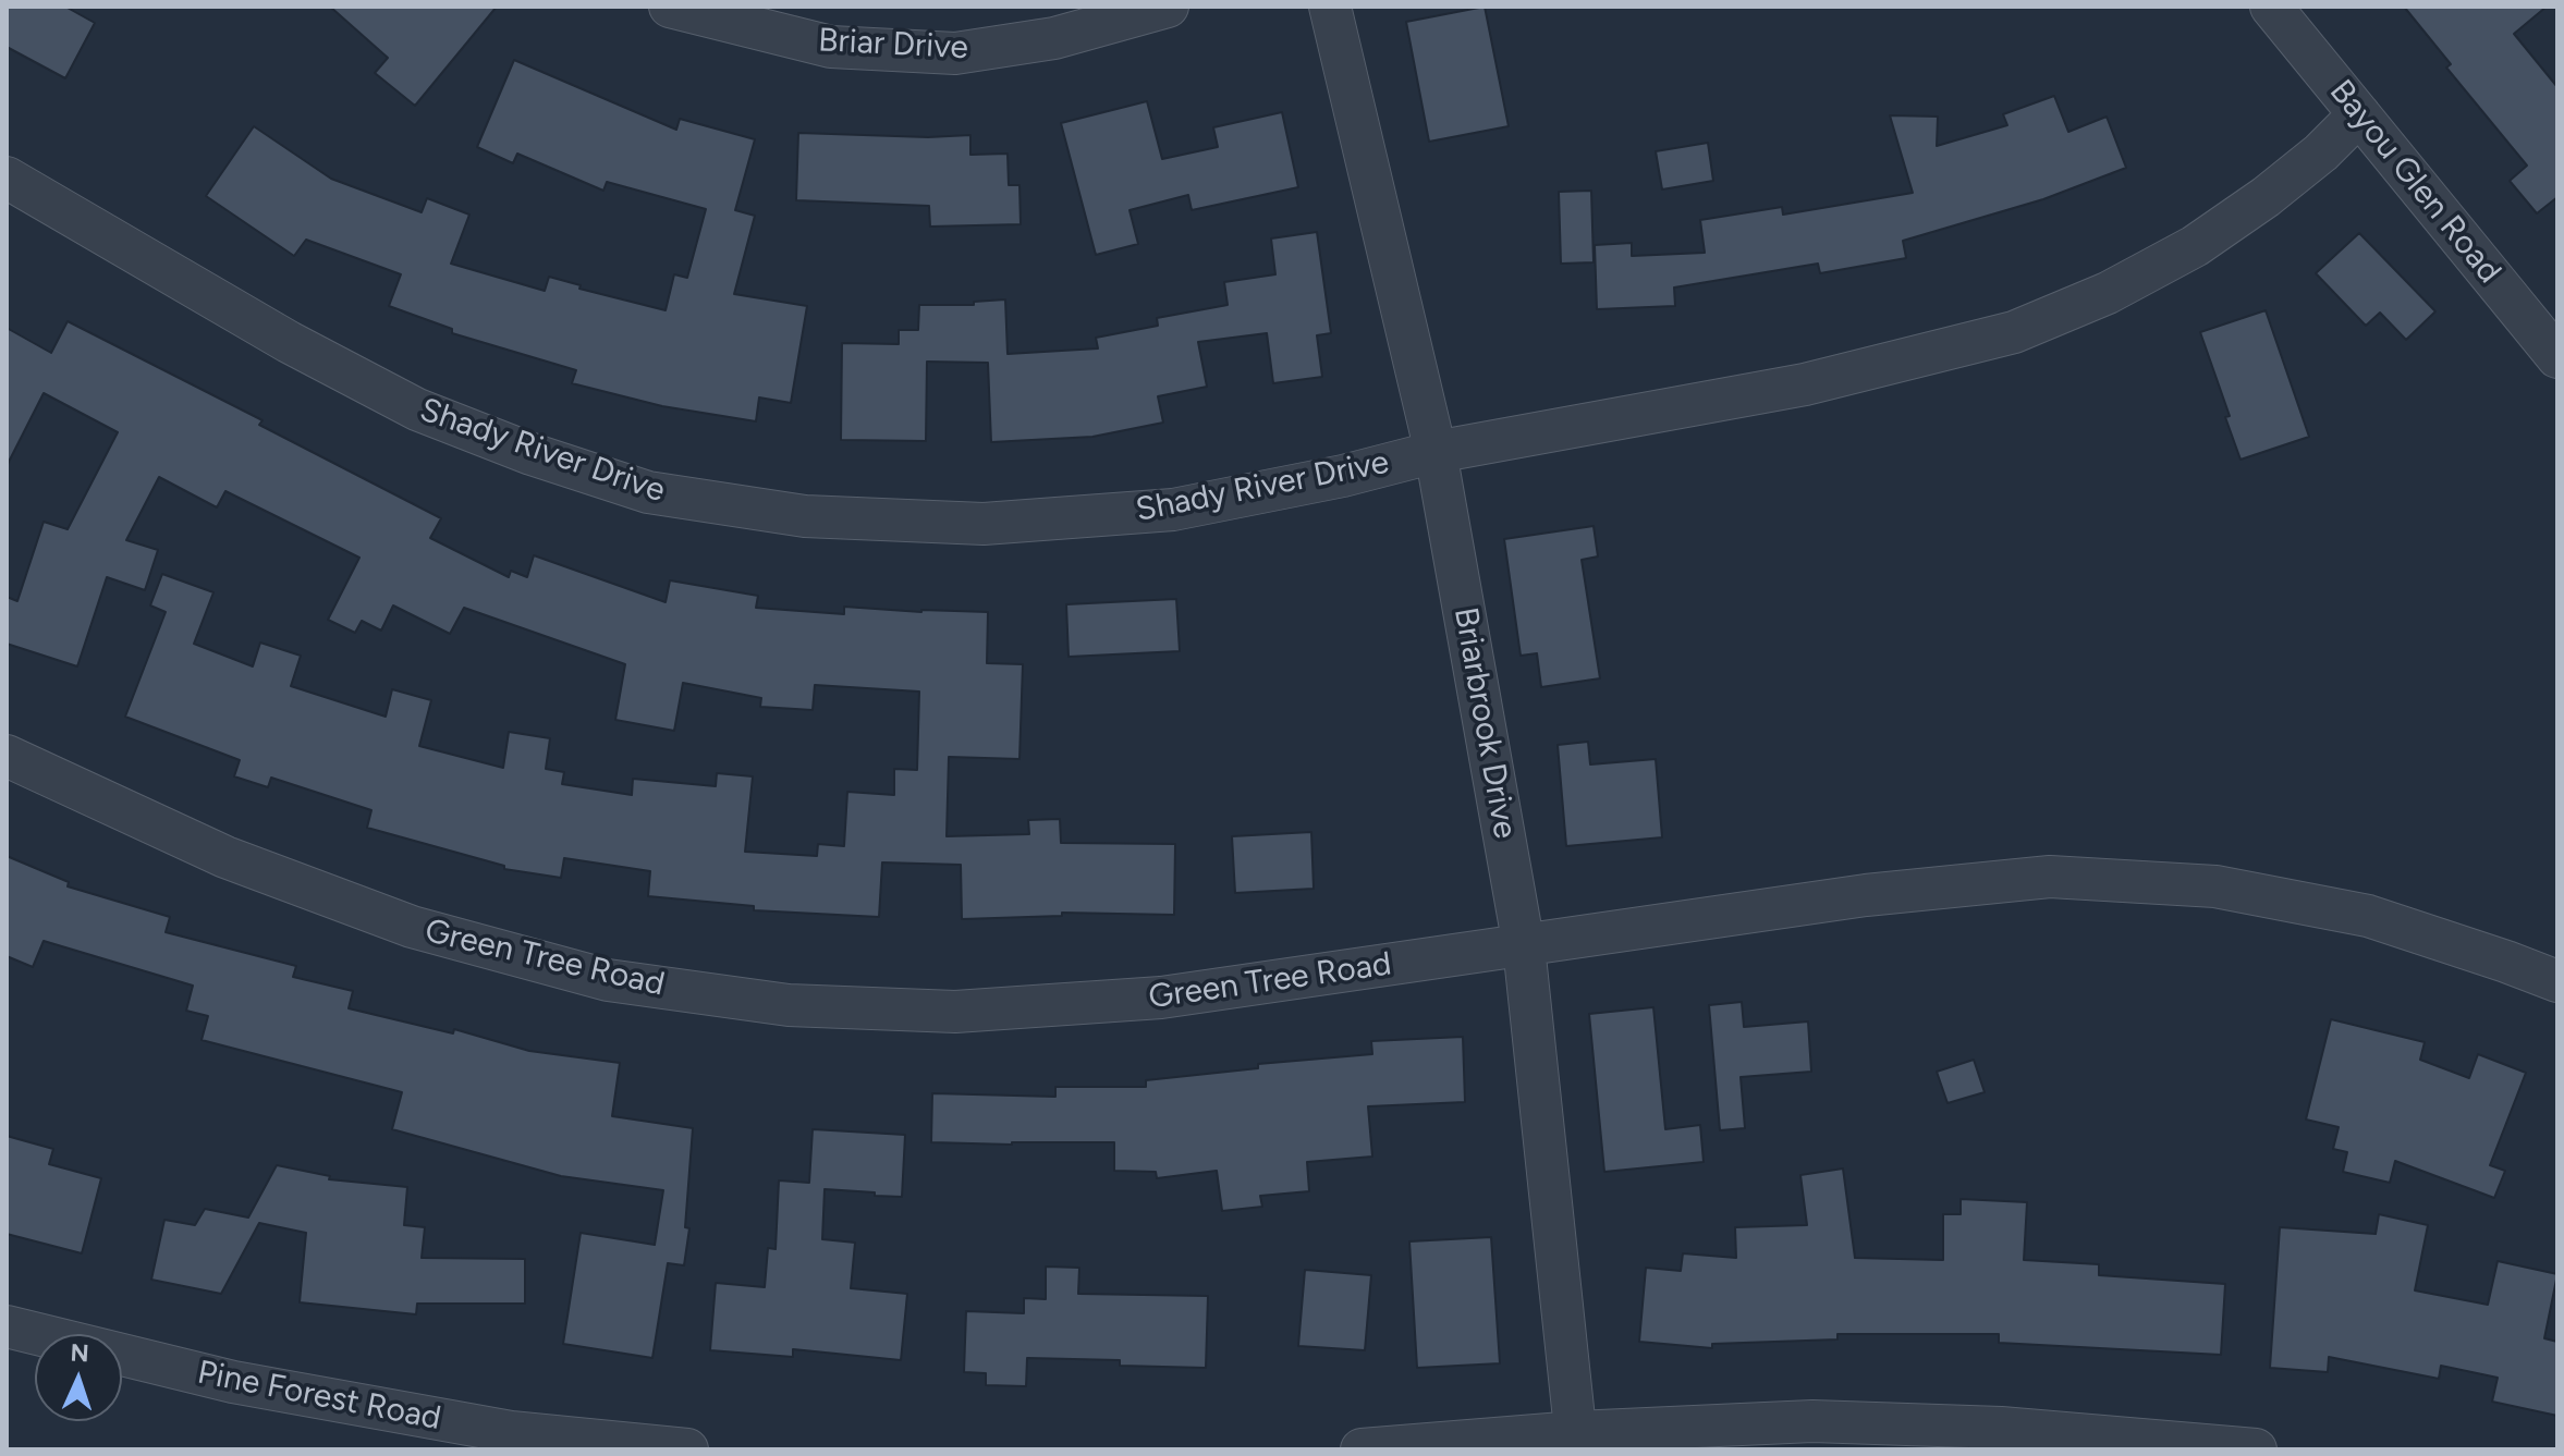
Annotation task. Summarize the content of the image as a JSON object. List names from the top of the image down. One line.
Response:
{"streets":{"street":["Briar Drive","Bayou Glen Road","Shady River Drive","Briarbrook Drive","Green Tree Road","Pine Forest Road"]},"crossings":[["Bayou Glen Road","Shady River Drive"],["Shady River Drive","Briarbrook Drive"],["Briarbrook Drive","Green Tree Road"]],"north":"top"}
